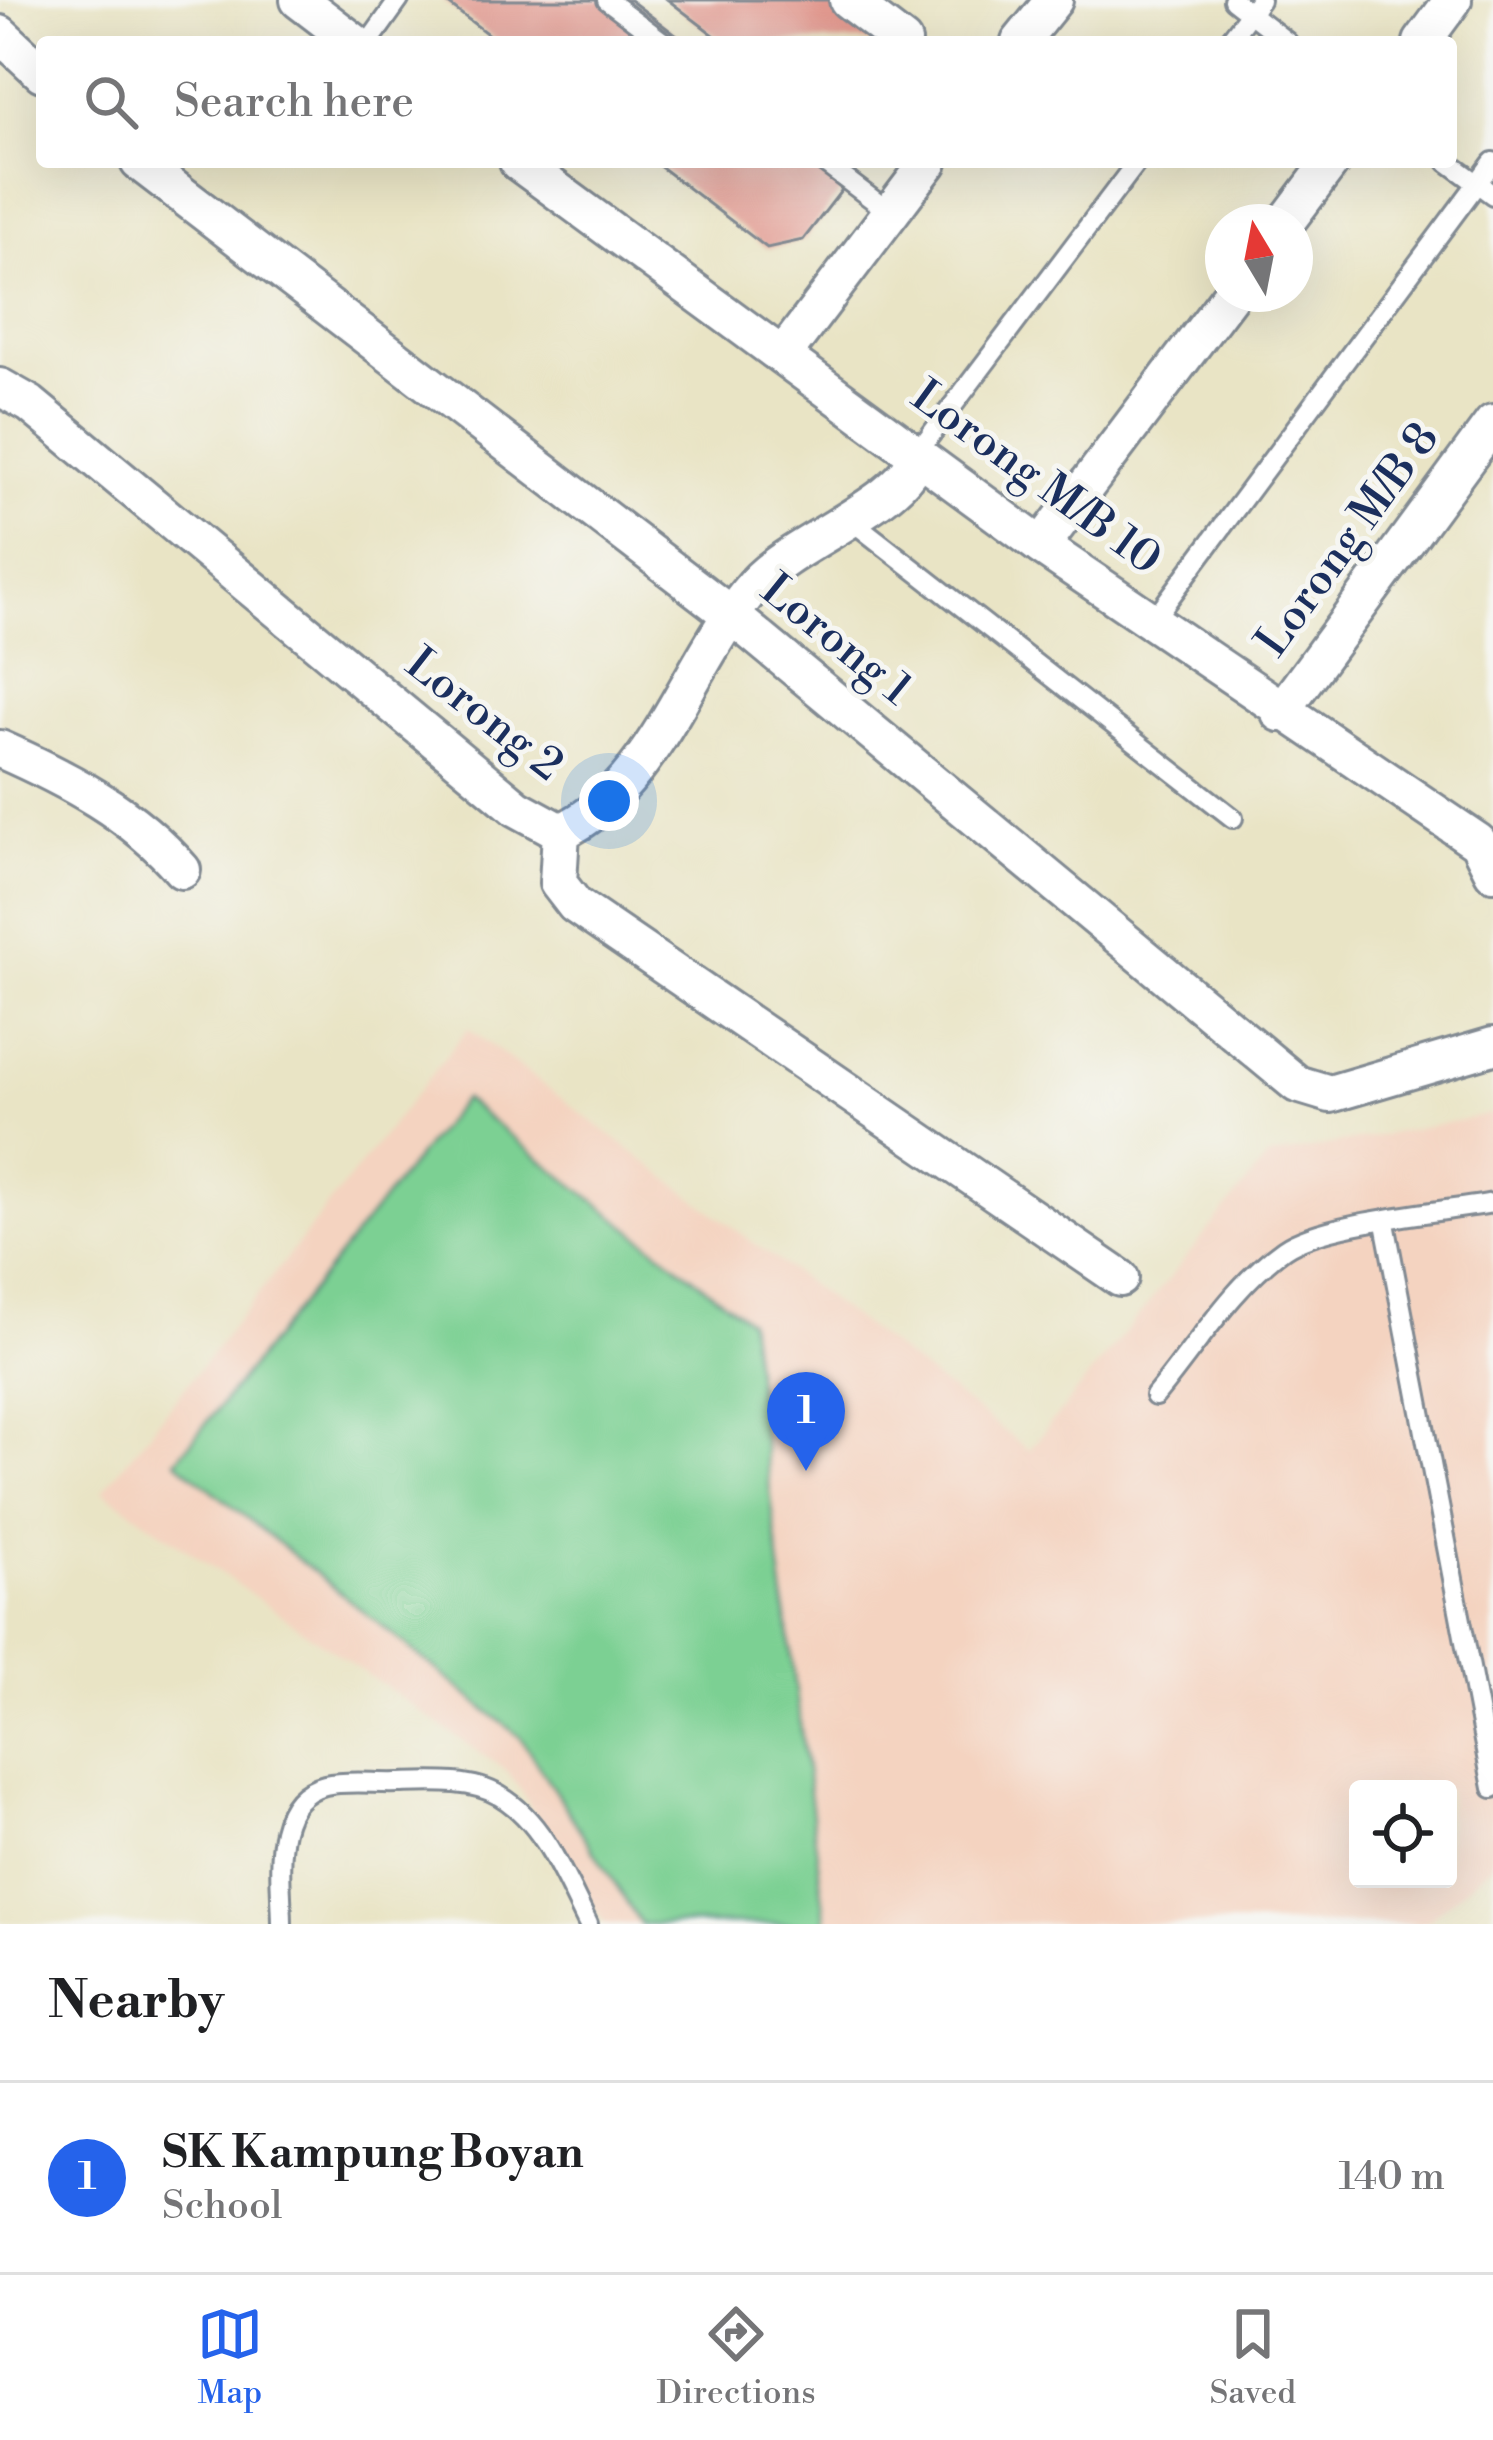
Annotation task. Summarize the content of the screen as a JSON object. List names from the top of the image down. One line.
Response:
{"streets":{"street":["Lorong M/B 10","Lorong M/B 8","Lorong 1","Lorong 2"]},"crossings":[["Lorong M/B 10","Lorong M/B 8"]],"north":"top","page":{"search":"Search here","pins":"1","heading":"Nearby","list":[{"mark":"1","name":"SK Kampung Boyan","note":"School","value":"140 m"}],"nav":["Map","Directions","Saved"]}}
